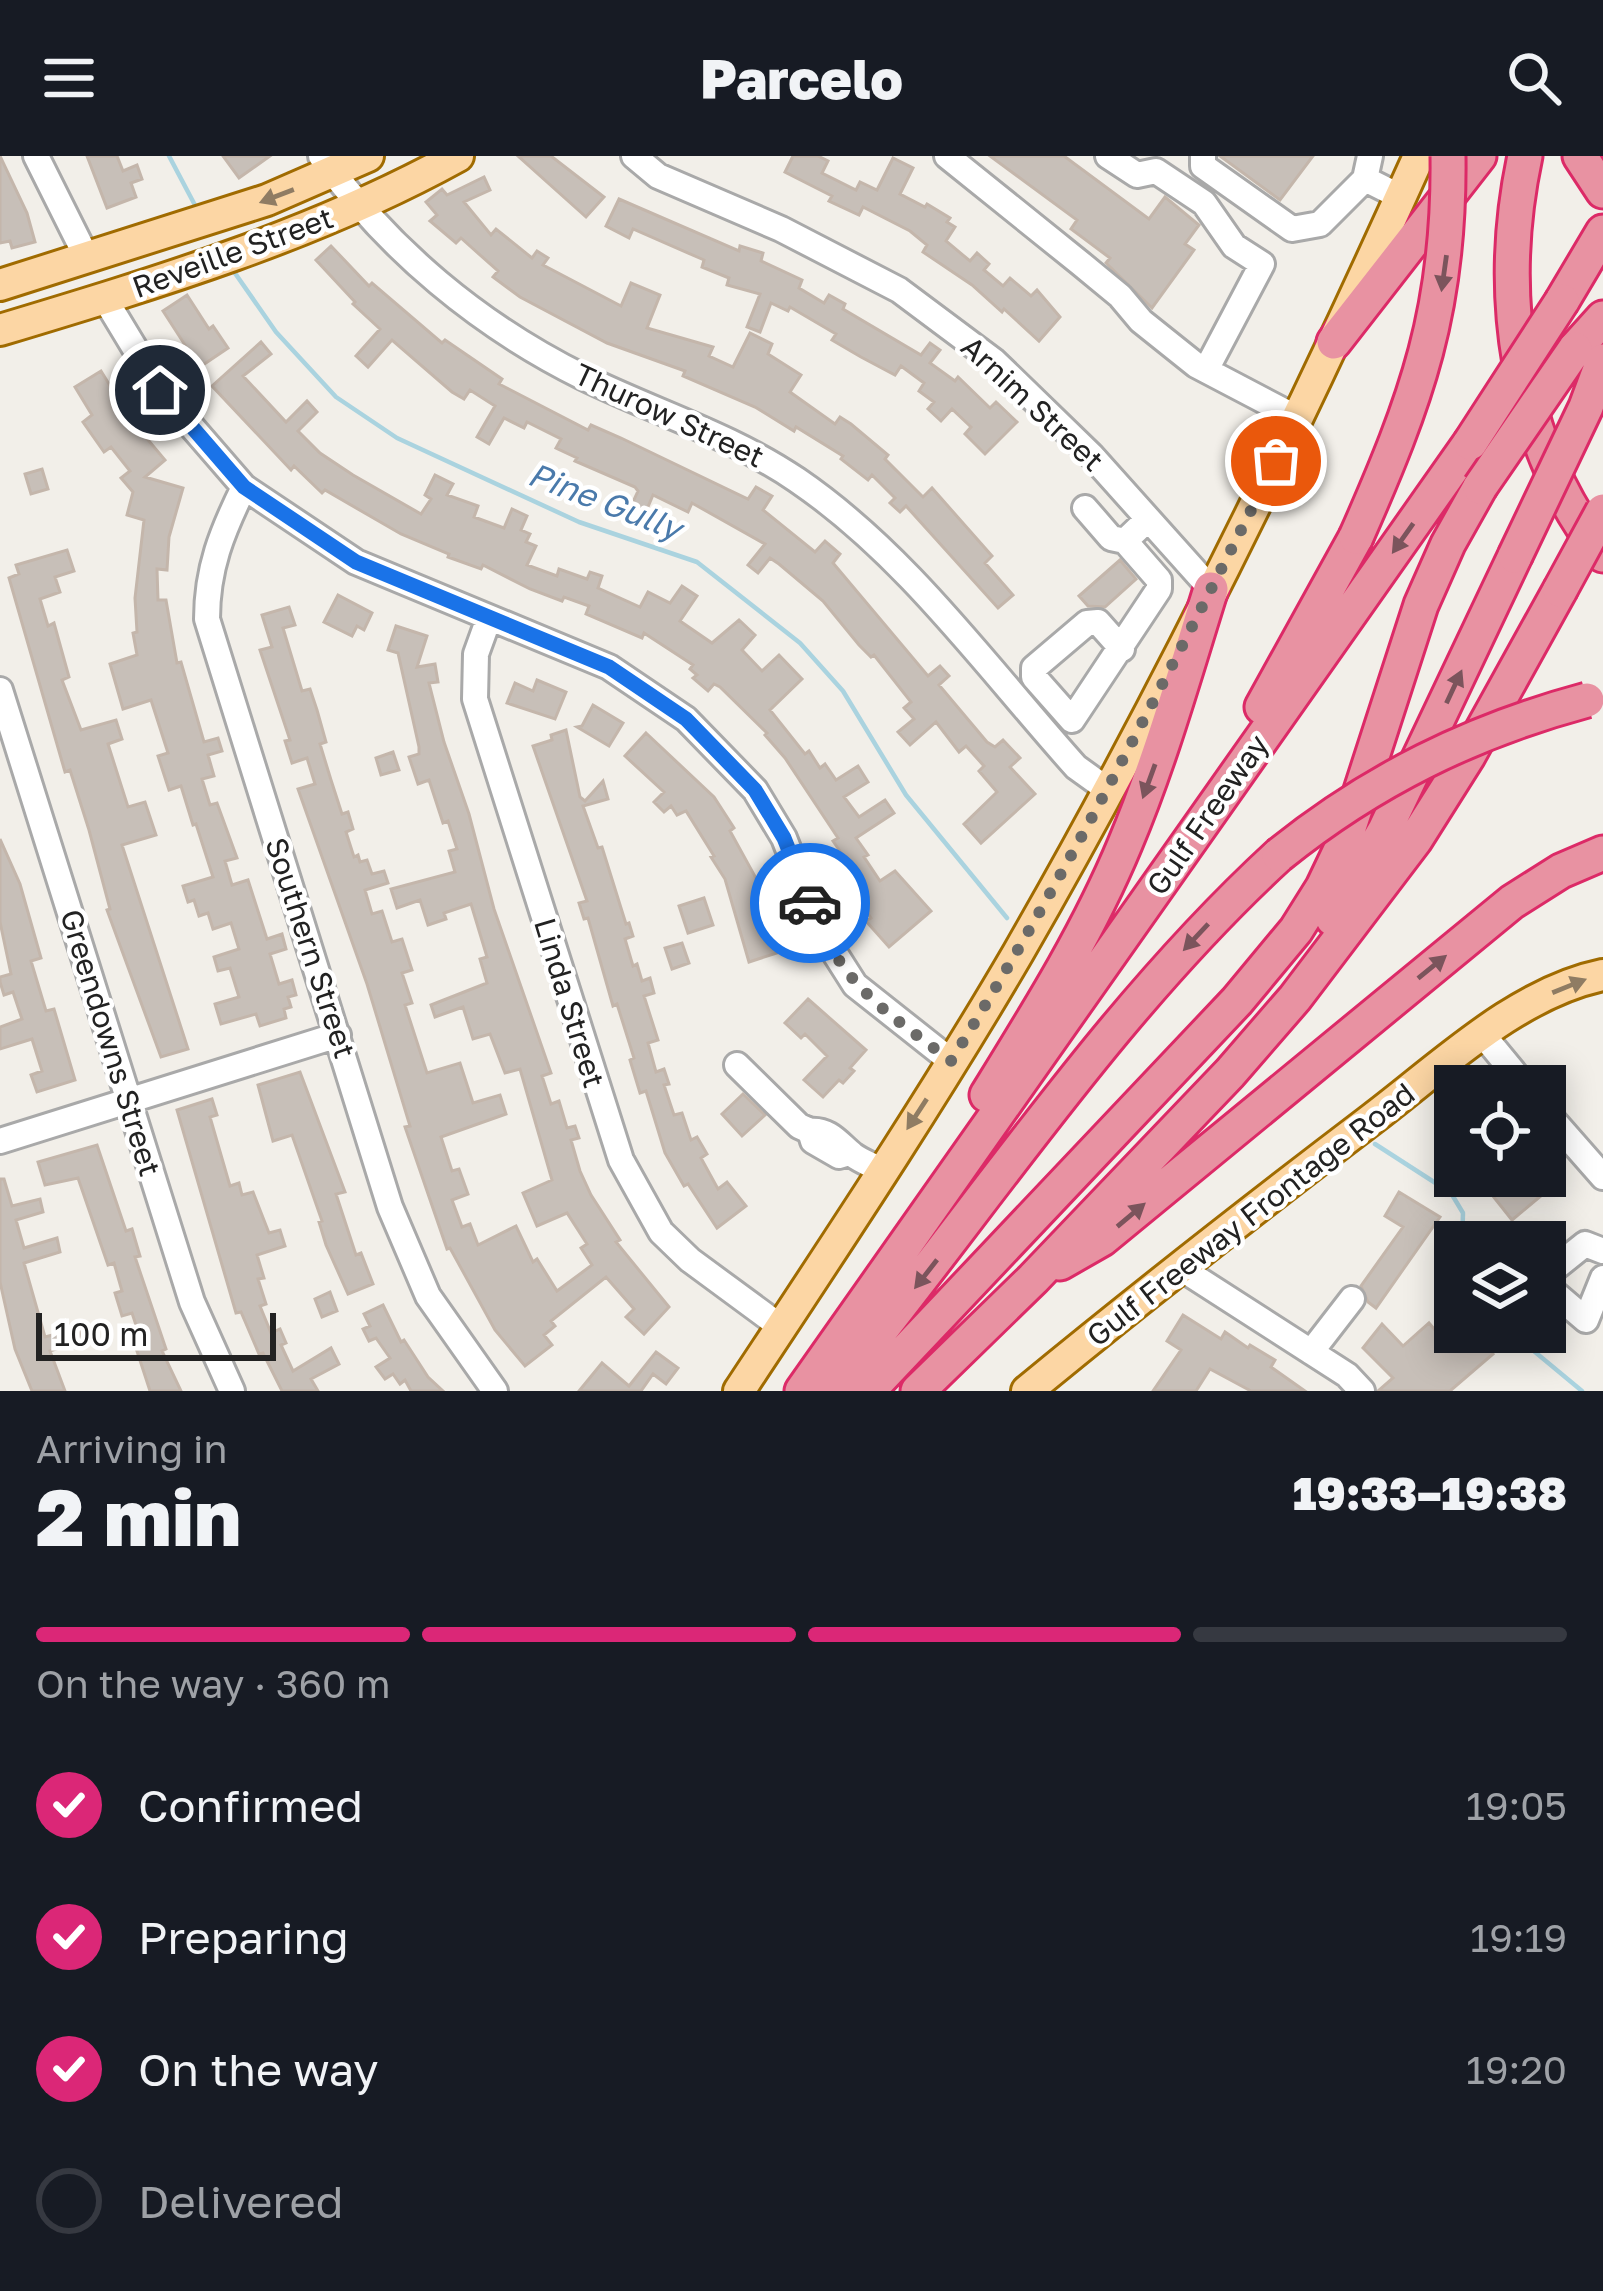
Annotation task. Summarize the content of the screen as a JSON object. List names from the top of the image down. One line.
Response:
{"streets":{"highway":["Gulf Freeway"],"main road":["Reveille Street","Gulf Freeway Frontage Road"],"street":["Arnim Street","Thurow Street","Southern Street","Linda Street","Greendowns Street"]},"crossings":[["Reveille Street","Thurow Street"]],"water":["Pine Gully"],"scale_bar":"100 m","page":{"header":"Parcelo","scale":"100 m","heading":["2 min","Arriving in","19:33–19:38"],"bar":"On the way · 360 m","list":[["Confirmed","19:05"],["Preparing","19:19"],["On the way","19:20"],"Delivered"]}}
